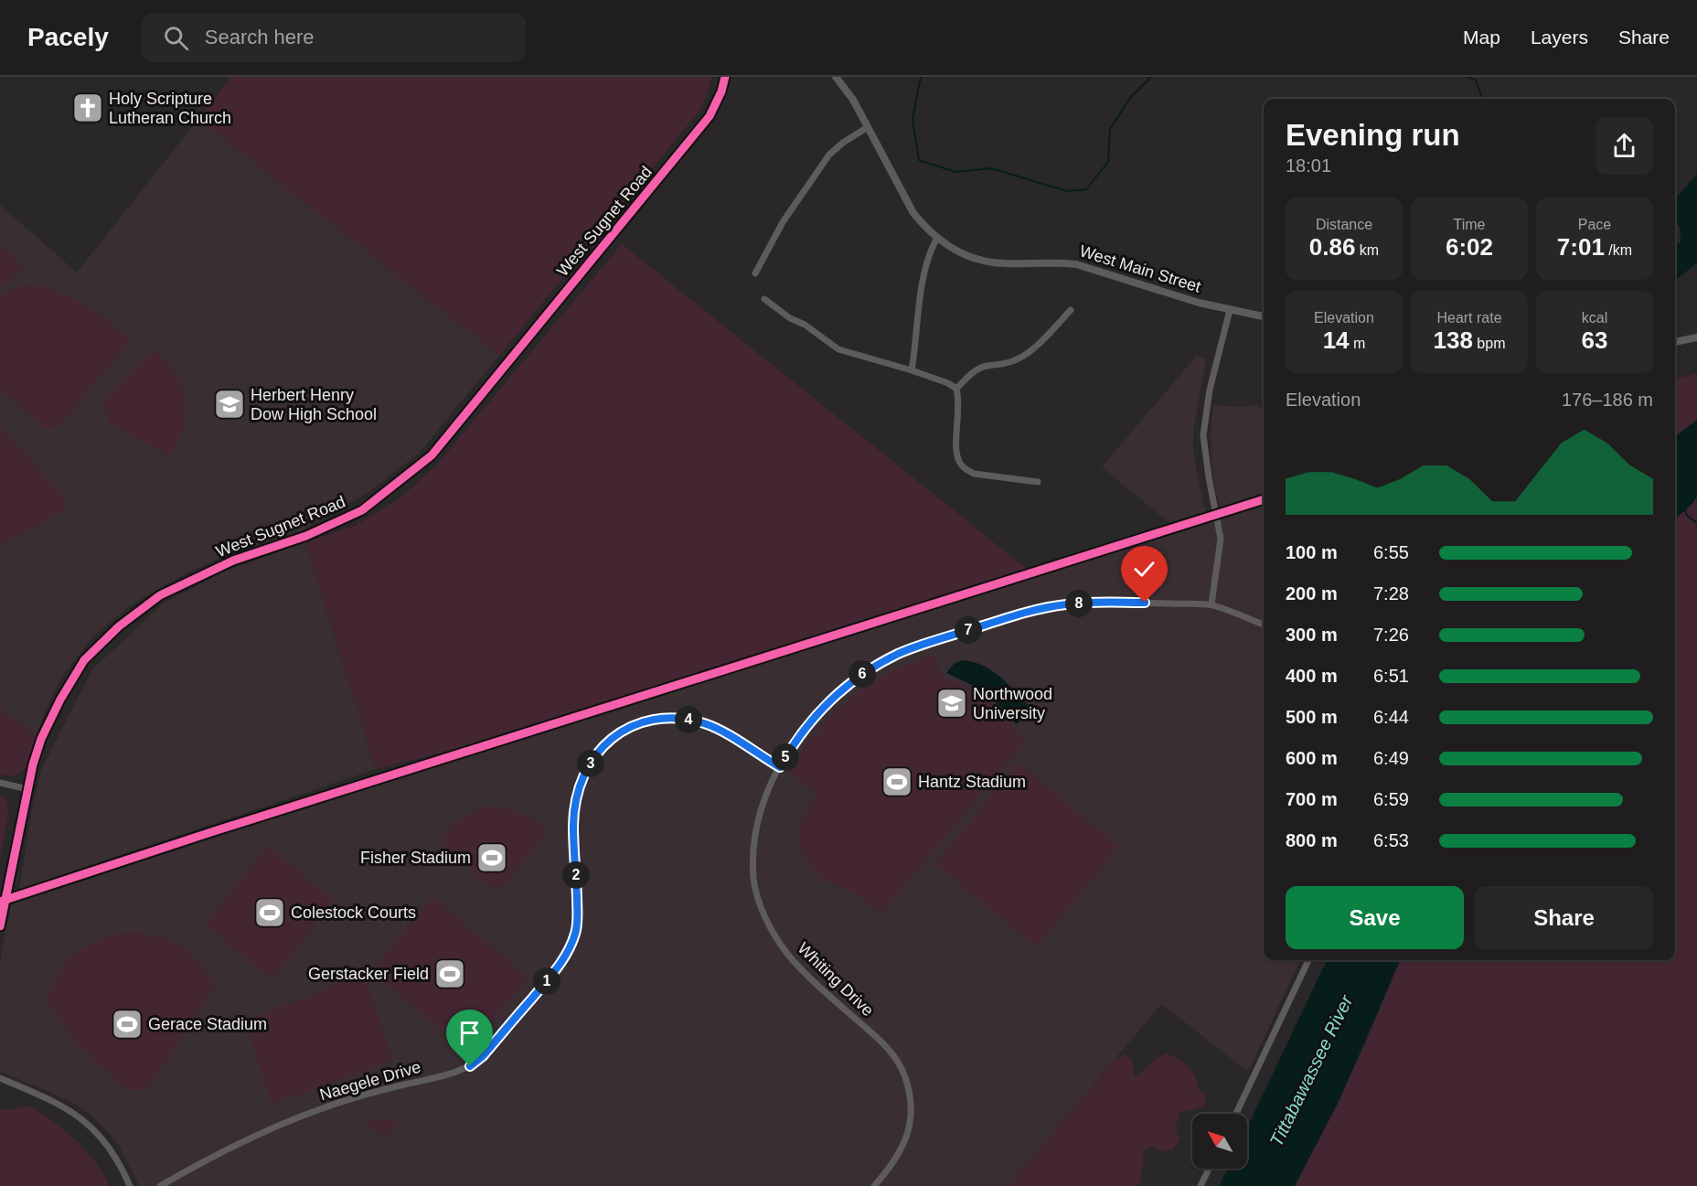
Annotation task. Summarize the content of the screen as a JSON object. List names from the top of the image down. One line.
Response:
{"streets":{"street":["West Sugnet Road","West Main Street","Whiting Drive","Naegele Drive"]},"crossings":[["Whiting Drive","Naegele Drive"]],"water":["Tittabawassee River"],"places":{"church":["Holy Scripture Lutheran Church"],"school or university":["Herbert Henry Dow High School","Northwood University"],"sports":["Hantz Stadium","Fisher Stadium","Colestock Courts","Gerstacker Field","Gerace Stadium"]},"north":"top left","page":{"header":"Pacely","search":"Search here","nav":["Map","Layers","Share"],"heading":["Evening run","18:01"],"stats":[["Distance","0.86 km"],["Time","6:02"],["Pace","7:01 /km"],["Elevation","14 m"],["Heart rate","138 bpm"],["kcal","63"]],"chart":["Elevation","176–186 m"],"list":[{"name":"100 m","note":"6:55"},{"name":"200 m","note":"7:28"},{"name":"300 m","note":"7:26"},{"name":"400 m","note":"6:51"},{"name":"500 m","note":"6:44"},{"name":"600 m","note":"6:49"},{"name":"700 m","note":"6:59"},{"name":"800 m","note":"6:53"}],"pins":["8","7","6","4","5","3","2","1"],"buttons":["Save","Share"]}}
